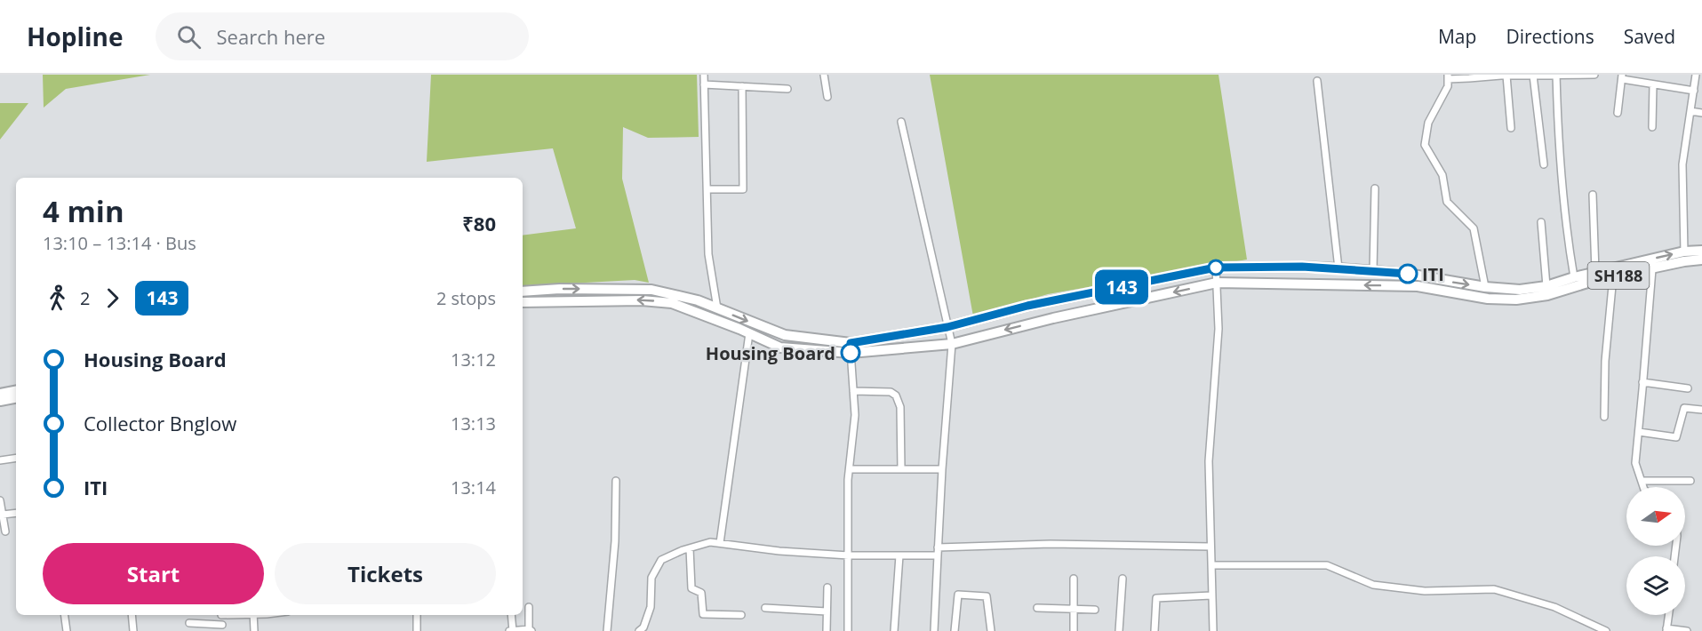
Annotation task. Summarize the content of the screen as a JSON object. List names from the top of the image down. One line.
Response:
{"streets":{"main road":["SH188"]},"places":["ITI","Housing Board"],"lines":["bus line 143"],"north":"right","page":{"header":"Hopline","search":"Search here","nav":["Map","Directions","Saved"],"on_map":"143","heading":["4 min","13:10 – 13:14 · Bus","₹80"],"legs":["2","143","2 stops"],"list":[{"name":"Housing Board","value":"13:12"},{"name":"Collector Bnglow","value":"13:13"},{"name":"ITI","value":"13:14"}],"buttons":["Start","Tickets"]}}
